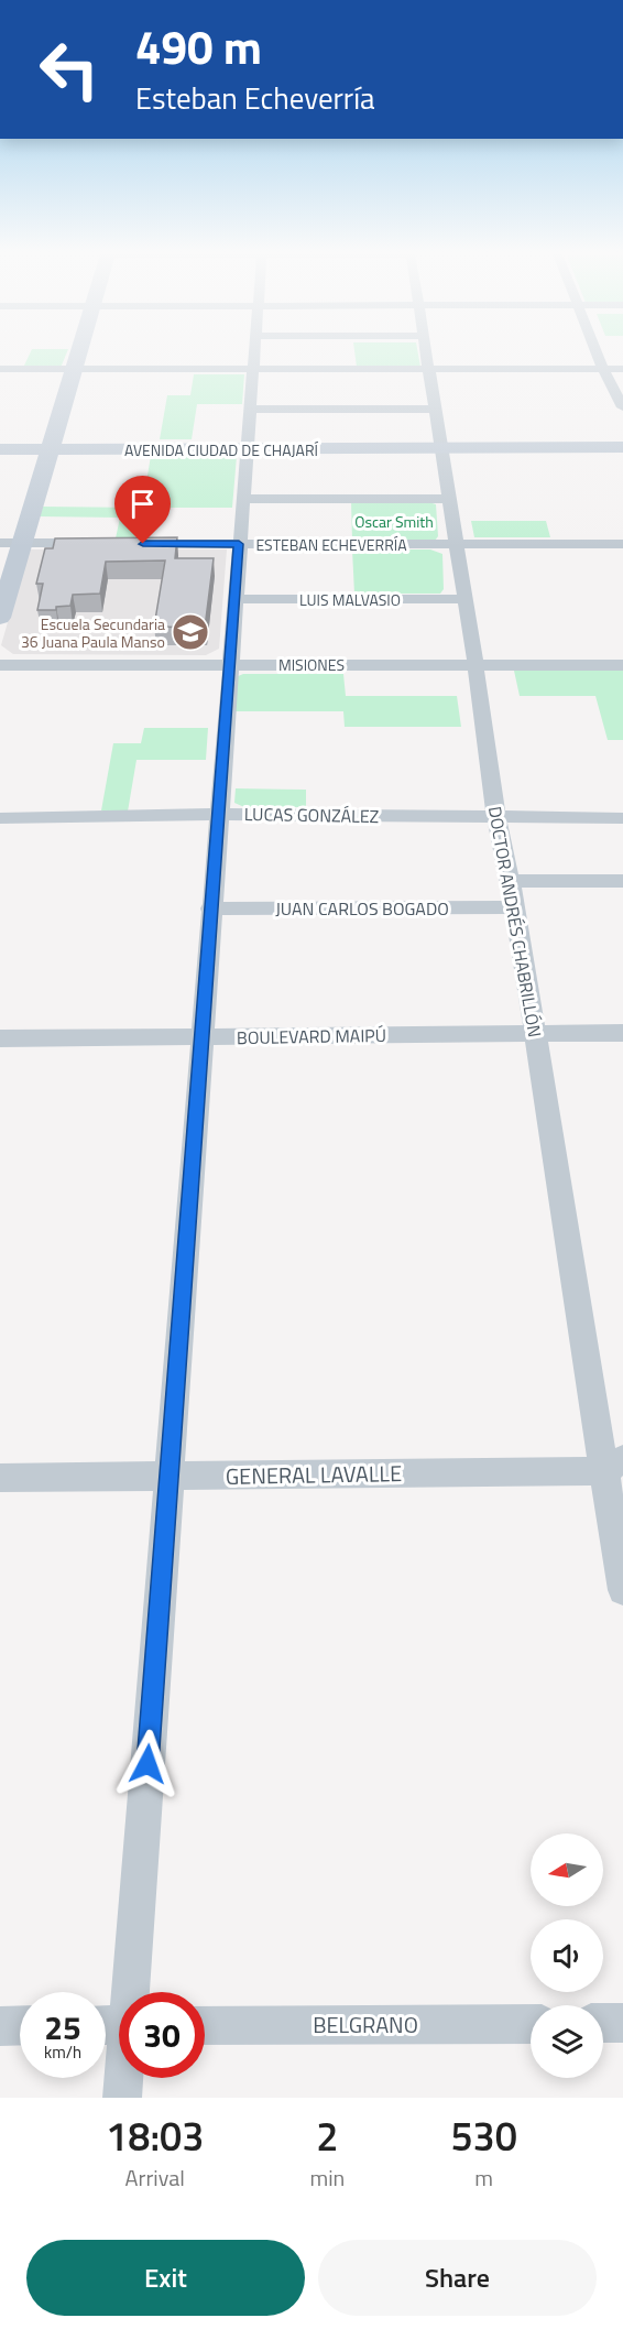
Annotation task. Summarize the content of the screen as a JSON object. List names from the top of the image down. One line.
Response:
{"streets":{"street":["AVENIDA CIUDAD DE CHAJARÍ","ESTEBAN ECHEVERRÍA","LUIS MALVASIO","MISIONES","LUCAS GONZÁLEZ","JUAN CARLOS BOGADO","DOCTOR ANDRÉS CHABRILLÓN","BOULEVARD MAIPÚ","GENERAL LAVALLE","BELGRANO"]},"crossings":[["AVENIDA CIUDAD DE CHAJARÍ","DOCTOR ANDRÉS CHABRILLÓN"],["ESTEBAN ECHEVERRÍA","DOCTOR ANDRÉS CHABRILLÓN"],["LUIS MALVASIO","DOCTOR ANDRÉS CHABRILLÓN"],["MISIONES","DOCTOR ANDRÉS CHABRILLÓN"],["LUCAS GONZÁLEZ","DOCTOR ANDRÉS CHABRILLÓN"],["JUAN CARLOS BOGADO","DOCTOR ANDRÉS CHABRILLÓN"],["DOCTOR ANDRÉS CHABRILLÓN","BOULEVARD MAIPÚ"],["DOCTOR ANDRÉS CHABRILLÓN","GENERAL LAVALLE"]],"parks":["Oscar Smith"],"places":{"school or university":["Escuela Secundaria 36 Juana Paula Manso"]},"north":"left","page":{"turn":["490 m","Esteban Echeverría"],"speed":"25 km/h","limit":"30","eta":["18:03","Arrival","2","min","530","m"],"buttons":["Exit","Share"]}}
